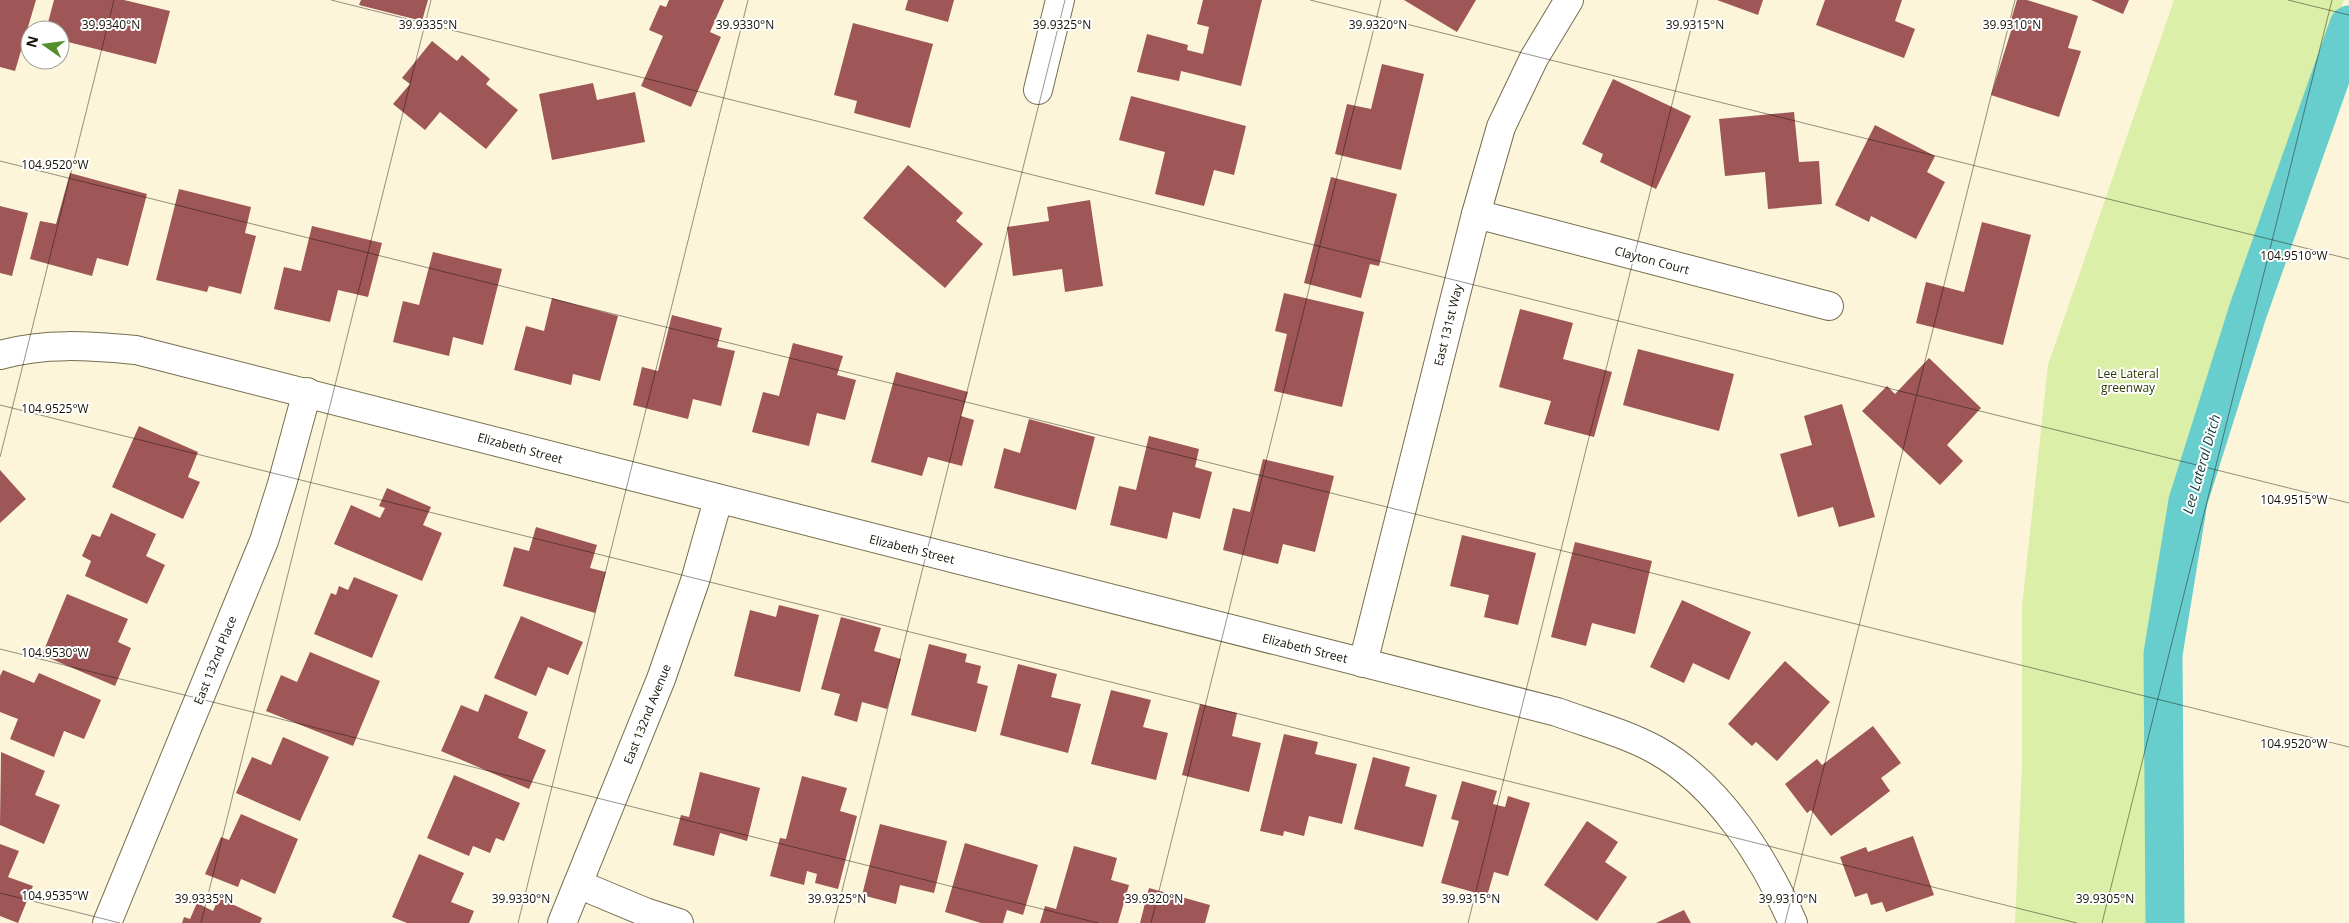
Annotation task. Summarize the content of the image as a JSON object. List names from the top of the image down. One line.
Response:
{"streets":{"street":["Clayton Court","East 131st Way","Elizabeth Street","East 132nd Place","East 132nd Avenue"]},"crossings":[["Clayton Court","East 131st Way"],["East 131st Way","Elizabeth Street"],["Elizabeth Street","East 132nd Place"],["Elizabeth Street","East 132nd Avenue"]],"water":["Lee Lateral Ditch"],"parks":["Lee Lateral greenway"],"north":"left","coordinates":["39.9340°N","39.9335°N","39.9330°N","39.9325°N","39.9320°N","39.9315°N","39.9310°N","104.9520°W","104.9510°W","104.9525°W","104.9515°W","104.9530°W","104.9535°W","39.9305°N"]}
